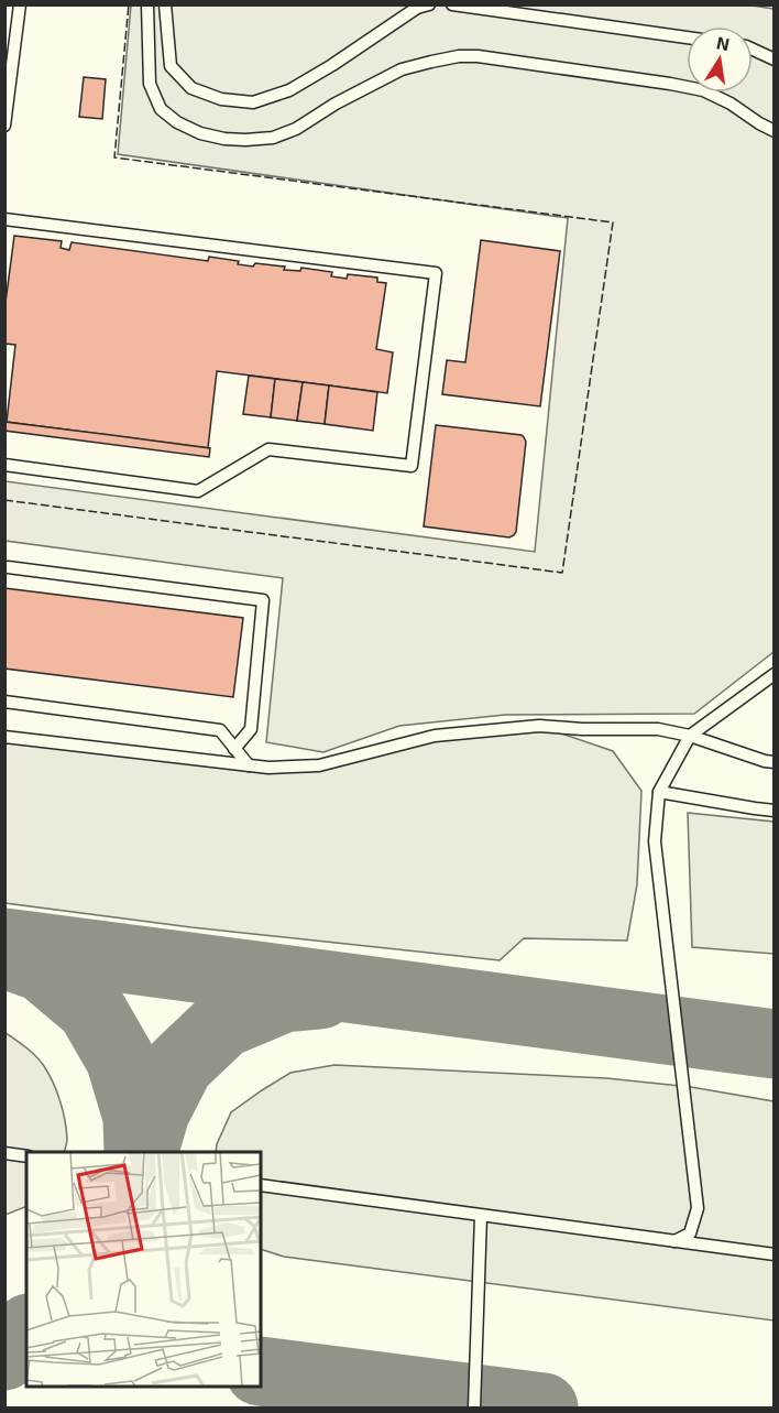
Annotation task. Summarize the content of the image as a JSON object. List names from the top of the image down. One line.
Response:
{"north":"top"}
